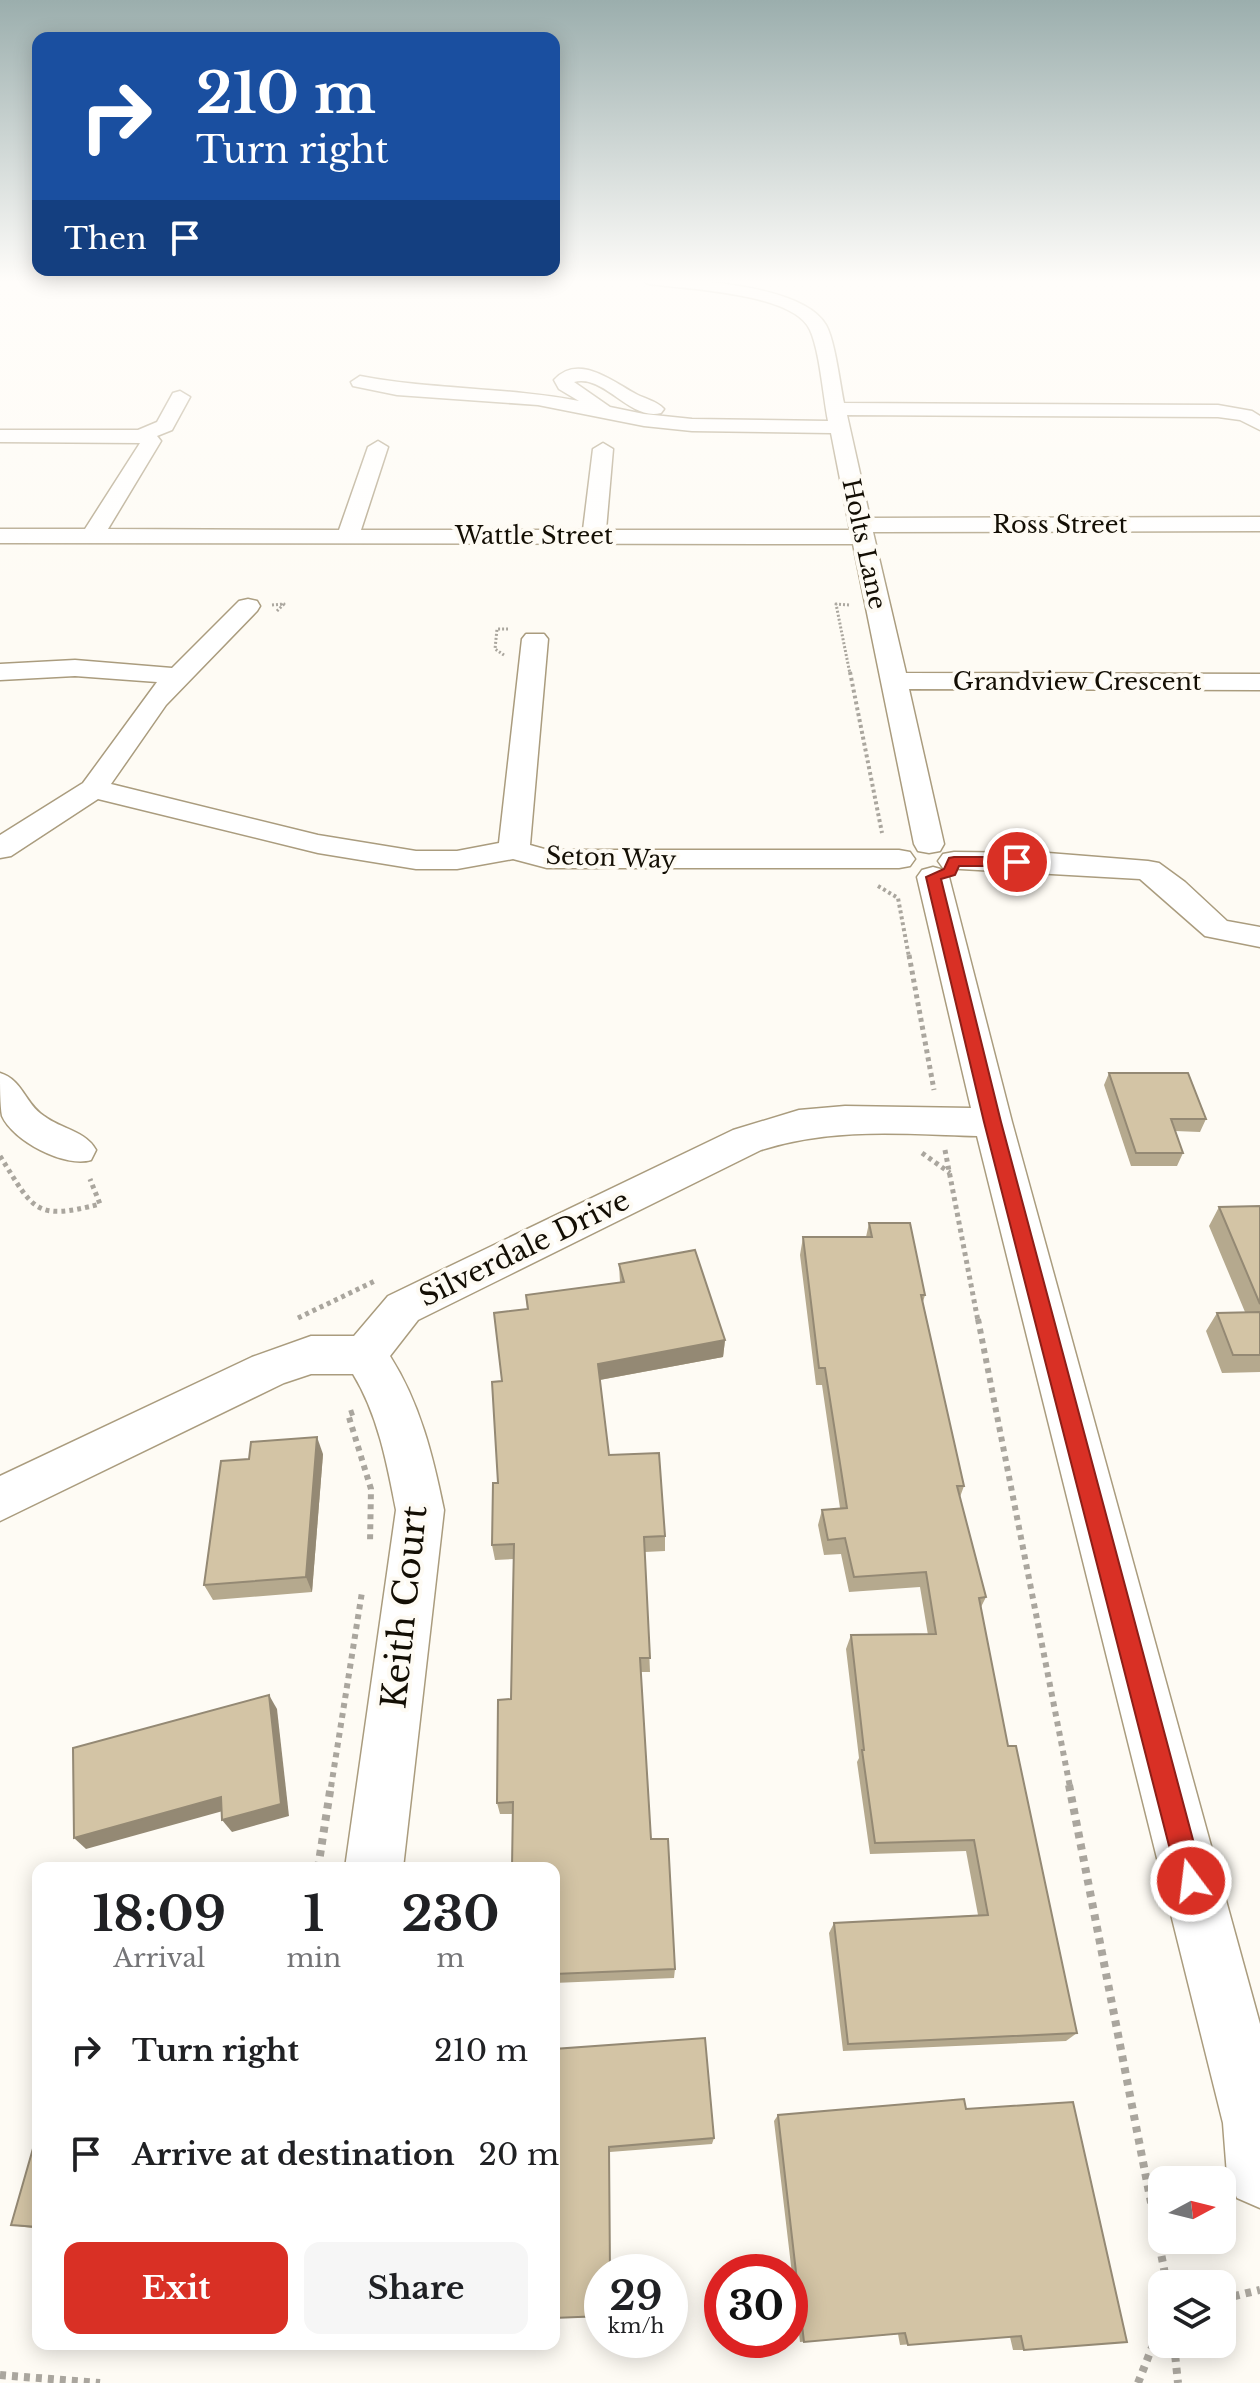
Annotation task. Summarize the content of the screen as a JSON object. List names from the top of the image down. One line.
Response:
{"streets":{"street":["Ross Street","Wattle Street","Holts Lane","Grandview Crescent","Seton Way","Silverdale Drive","Keith Court"]},"crossings":[["Ross Street","Wattle Street"],["Ross Street","Holts Lane"],["Wattle Street","Holts Lane"],["Holts Lane","Grandview Crescent"],["Holts Lane","Seton Way"],["Holts Lane","Silverdale Drive"],["Silverdale Drive","Keith Court"]],"north":"right","page":{"turn":["210 m","Turn right"],"then":"Then","eta":["18:09","Arrival","1","min","230","m"],"list":[{"name":"Turn right","value":"210 m"},{"name":"Arrive at destination","value":"20 m"}],"buttons":["Exit","Share"],"speed":"29 km/h","limit":"30"}}
